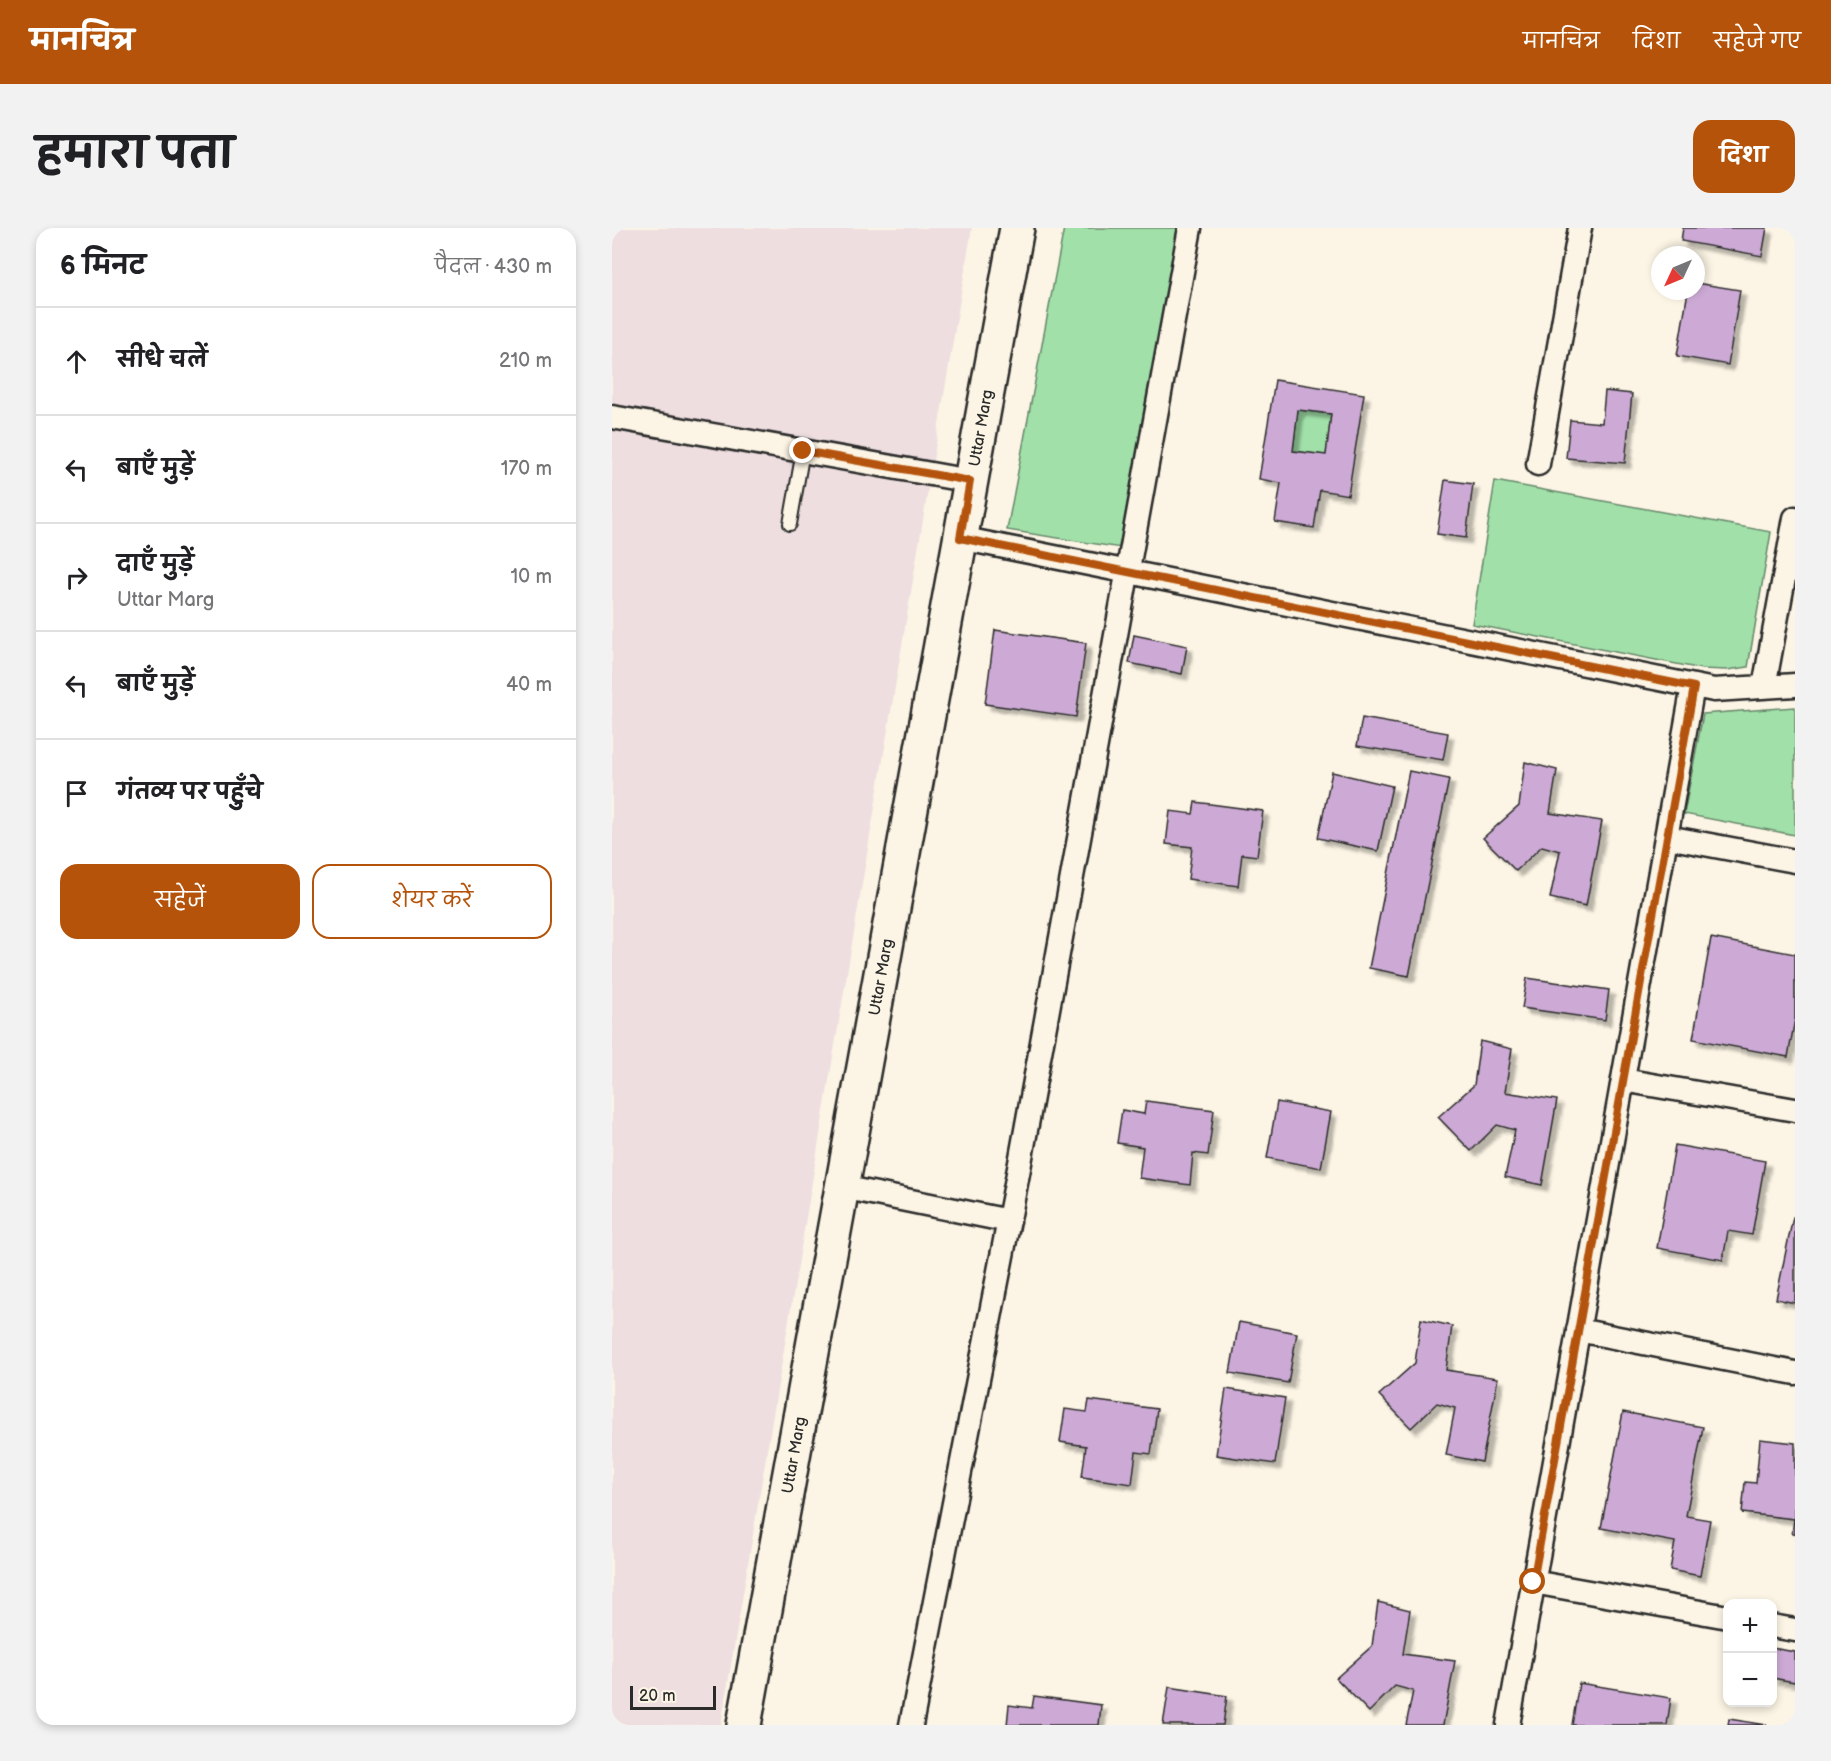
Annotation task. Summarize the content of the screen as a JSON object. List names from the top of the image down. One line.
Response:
{"streets":{"main road":["Uttar Marg"]},"scale_bar":"20 m","north":"bottom left","page":{"header":"मानचित्र","nav":["मानचित्र","दिशा","सहेजे गए"],"title":"हमारा पता","buttons":["दिशा",["सहेजें","शेयर करें"]],"heading":["6 मिनट","पैदल · 430 m"],"list":[["सीधे चलें","210 m"],["बाएँ मुड़ें","170 m"],["दाएँ मुड़ें","Uttar Marg","10 m"],["बाएँ मुड़ें","40 m"],"गंतव्य पर पहुँचे"],"map_buttons":["+","−"],"scale":"20 m"}}
